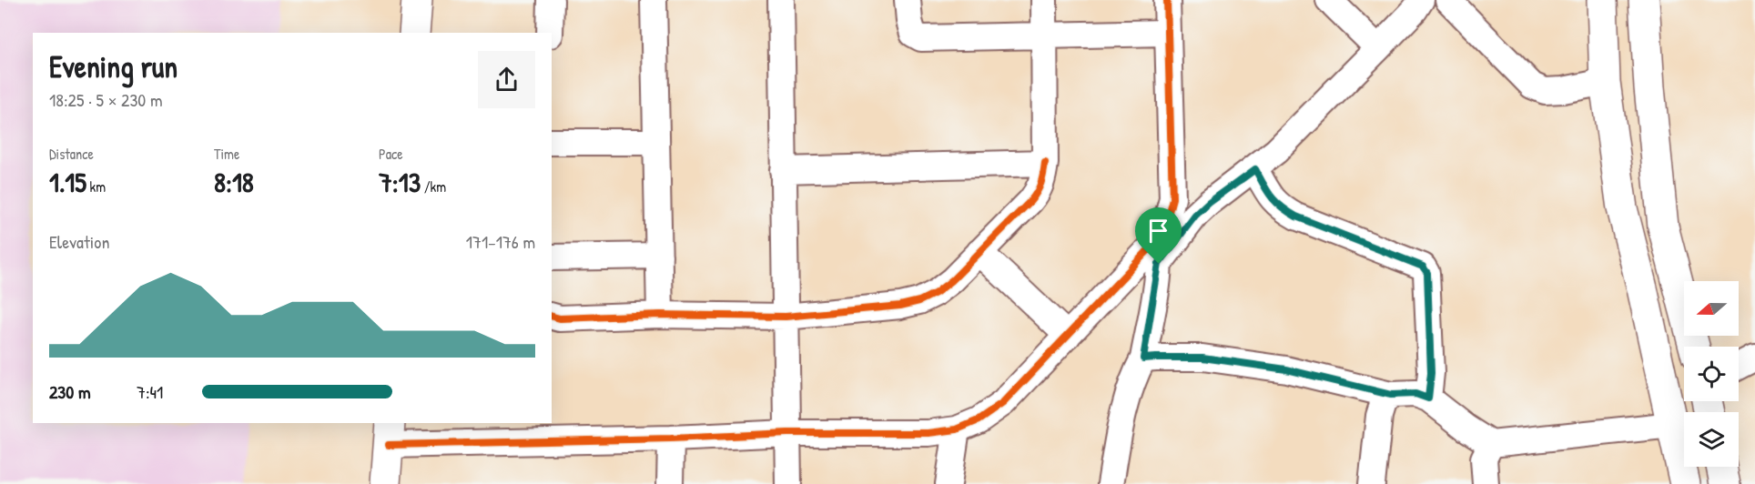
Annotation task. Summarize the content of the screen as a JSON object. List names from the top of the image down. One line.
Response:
{"north":"left","page":{"heading":["Evening run","18:25 · 5 × 230 m"],"stats":[["Distance","1.15 km"],["Time","8:18"],["Pace","7:13 /km"]],"chart":["Elevation","171–176 m"],"list":[{"name":"230 m","note":"7:41"}]}}
